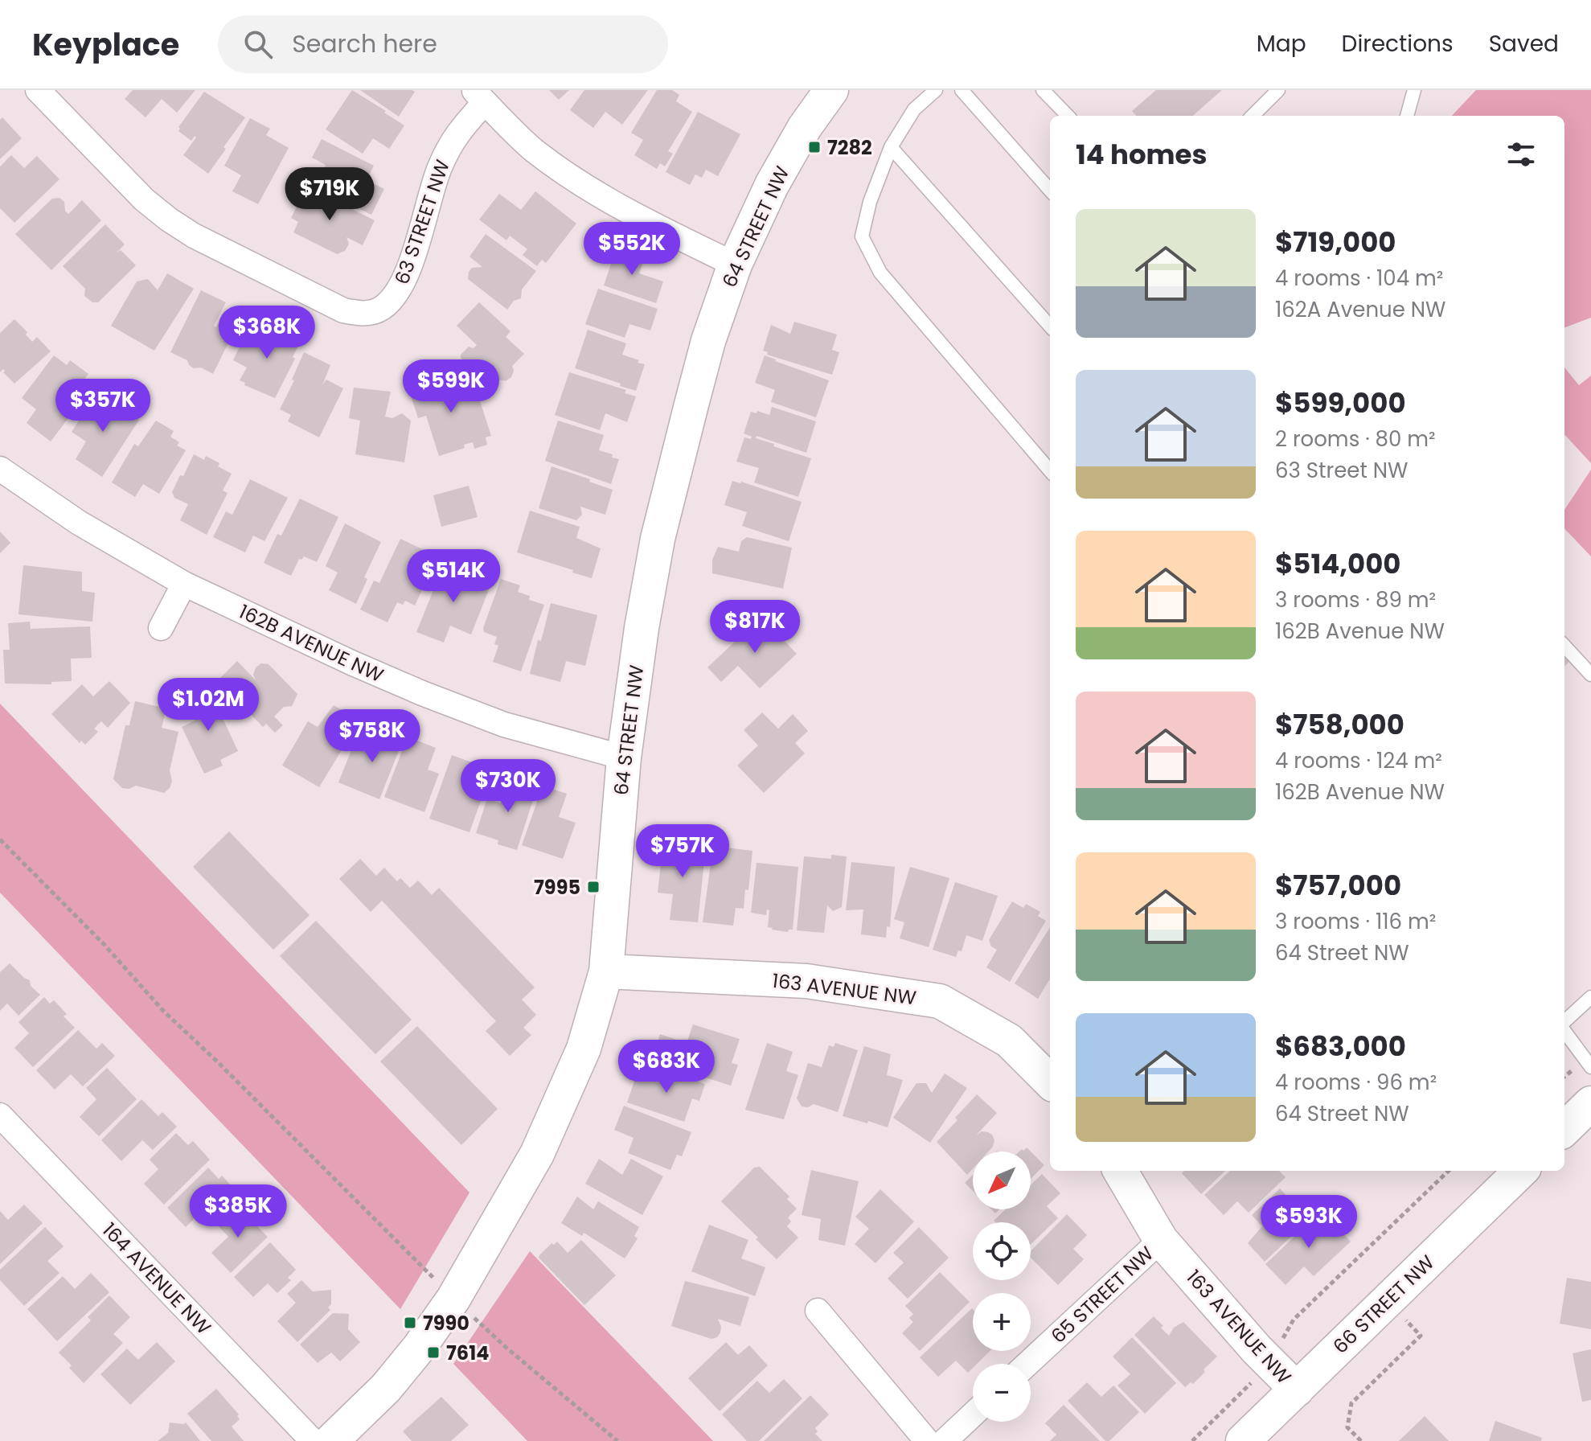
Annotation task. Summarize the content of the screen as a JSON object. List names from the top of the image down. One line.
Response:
{"streets":{"street":["63 STREET NW","64 STREET NW","162B AVENUE NW","163 AVENUE NW","164 AVENUE NW","65 STREET NW","66 STREET NW"]},"crossings":[["64 STREET NW","162B AVENUE NW"],["64 STREET NW","163 AVENUE NW"],["163 AVENUE NW","65 STREET NW"],["163 AVENUE NW","66 STREET NW"]],"places":{"transit":["7282","7995","7990","7614"]},"north":"bottom left","page":{"header":"Keyplace","search":"Search here","nav":["Map","Directions","Saved"],"heading":"14 homes","price":["$719K","$552K","$368K","$599K","$357K","$514K","$817K","$1.02M","$758K","$730K","$757K","$683K","$385K","$593K"],"list":[{"name":"$719,000","note":"4 rooms · 104 m² · 162A Avenue NW"},{"name":"$599,000","note":"2 rooms · 80 m² · 63 Street NW"},{"name":"$514,000","note":"3 rooms · 89 m² · 162B Avenue NW"},{"name":"$758,000","note":"4 rooms · 124 m² · 162B Avenue NW"},{"name":"$757,000","note":"3 rooms · 116 m² · 64 Street NW"},{"name":"$683,000","note":"4 rooms · 96 m² · 64 Street NW"}],"map_buttons":["+","−"]}}
